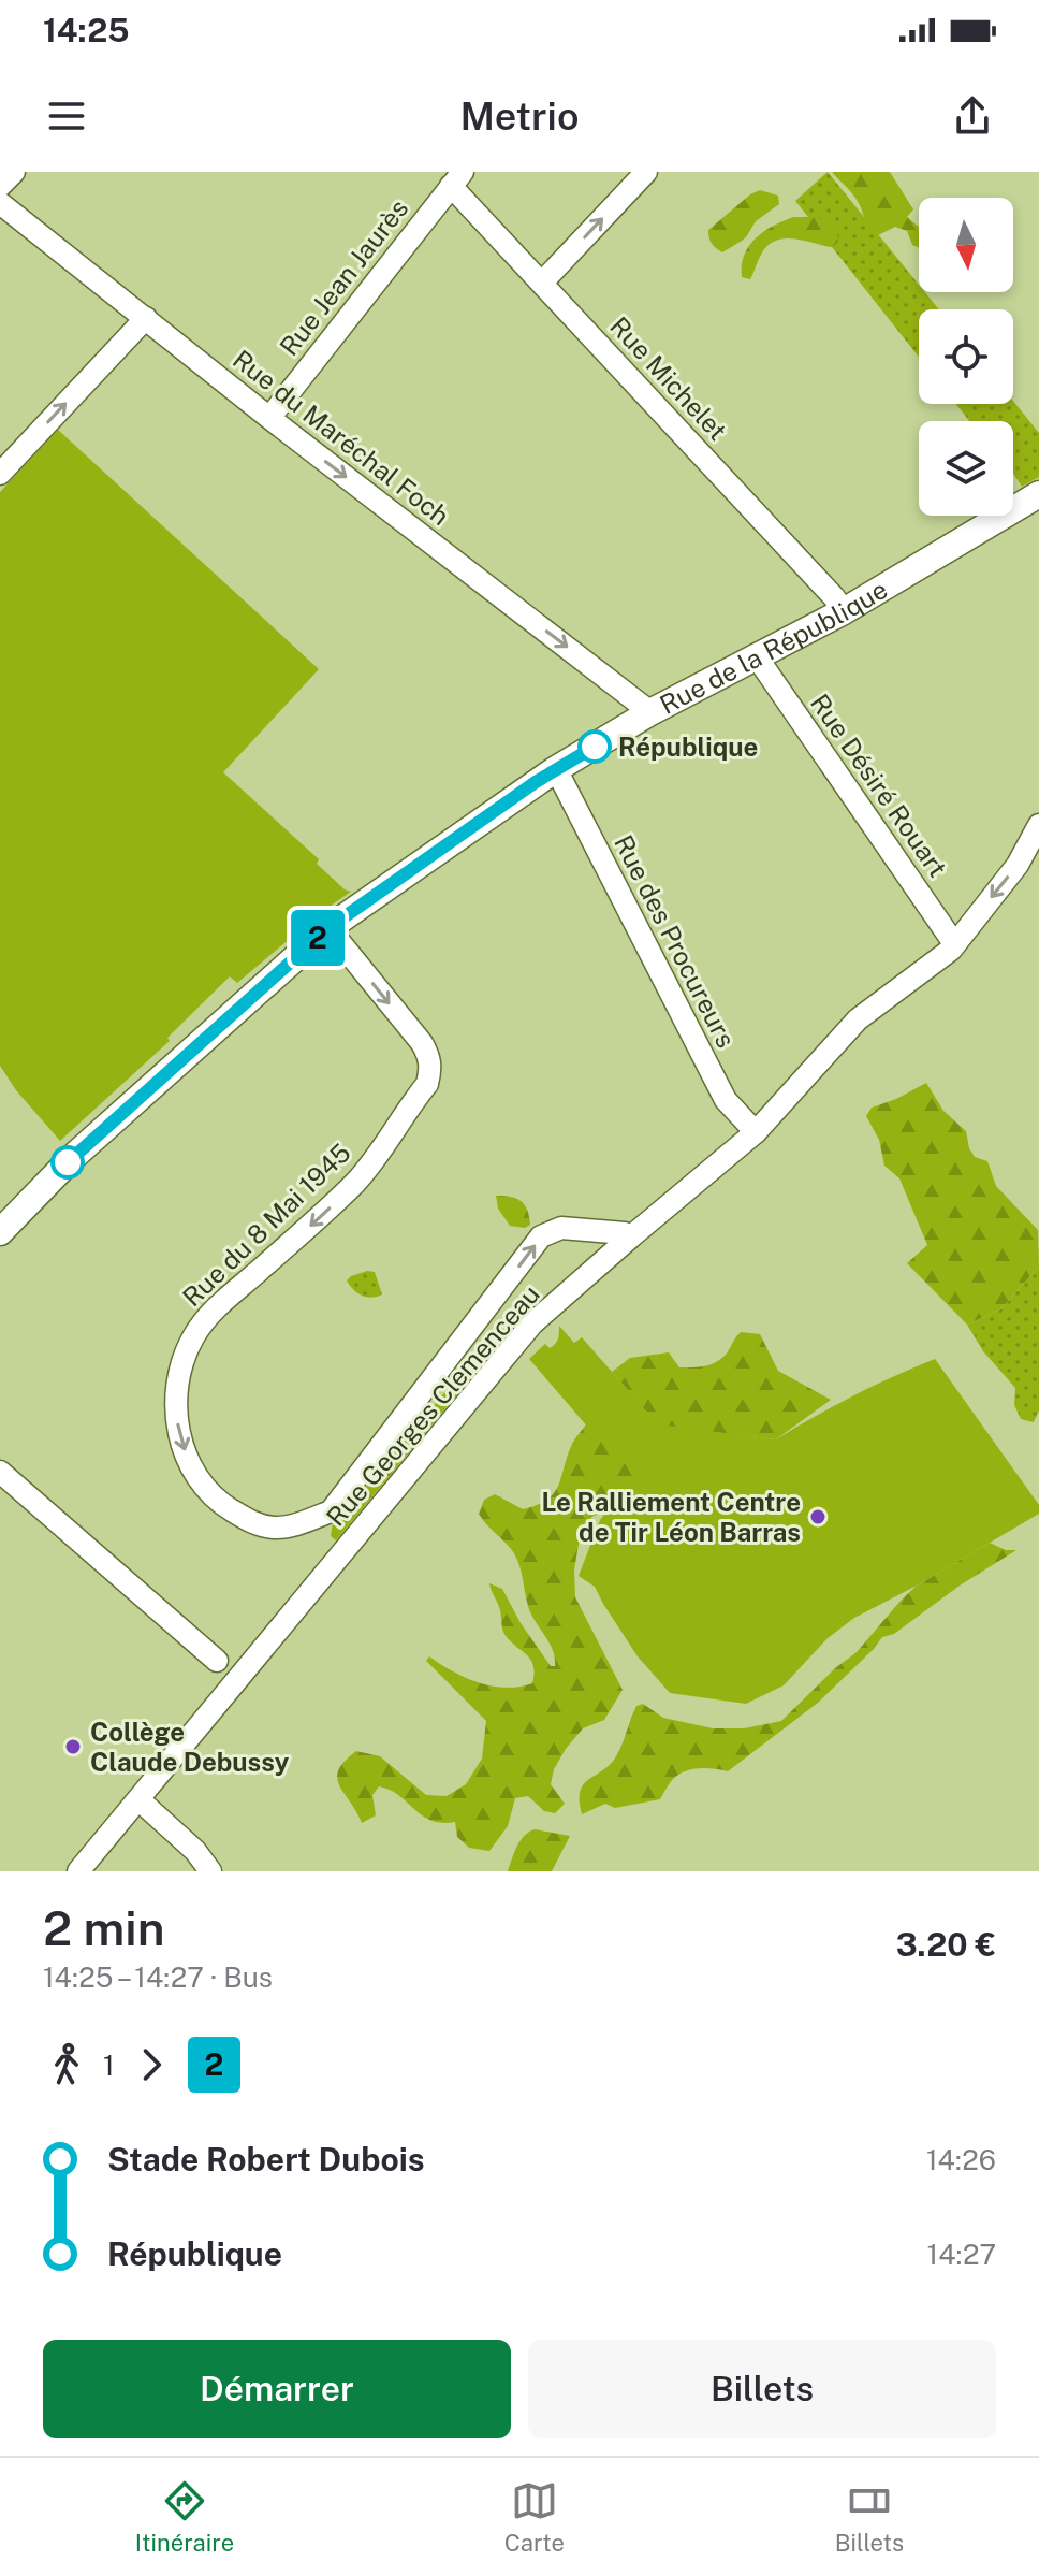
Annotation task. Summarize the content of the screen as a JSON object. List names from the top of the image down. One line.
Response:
{"streets":{"street":["Rue Jean Jaurès","Rue Michelet","Rue du Maréchal Foch","Rue de la République","Rue Désiré Rouart","Rue des Procureurs","Rue du 8 Mai 1945","Rue Georges Clemenceau"]},"crossings":[["Rue Jean Jaurès","Rue Michelet"],["Rue Jean Jaurès","Rue du Maréchal Foch"],["Rue Michelet","Rue de la République"],["Rue du Maréchal Foch","Rue de la République"],["Rue de la République","Rue Désiré Rouart"],["Rue de la République","Rue des Procureurs"],["Rue de la République","Rue du 8 Mai 1945"],["Rue Désiré Rouart","Rue Georges Clemenceau"],["Rue des Procureurs","Rue Georges Clemenceau"],["Rue du 8 Mai 1945","Rue Georges Clemenceau"]],"one_way":["Rue du Maréchal Foch"],"places":["République","Le Ralliement Centre de Tir Léon Barras","Collège Claude Debussy"],"lines":["bus line 2"],"north":"bottom","page":{"status":"14:25","header":"Metrio","on_map":"2","heading":["2 min","14:25 – 14:27 · Bus","3.20 €"],"legs":["1","2"],"list":[{"name":"Stade Robert Dubois","value":"14:26"},{"name":"République","value":"14:27"}],"buttons":["Démarrer","Billets"],"tabs":["Itinéraire","Carte","Billets"]}}
